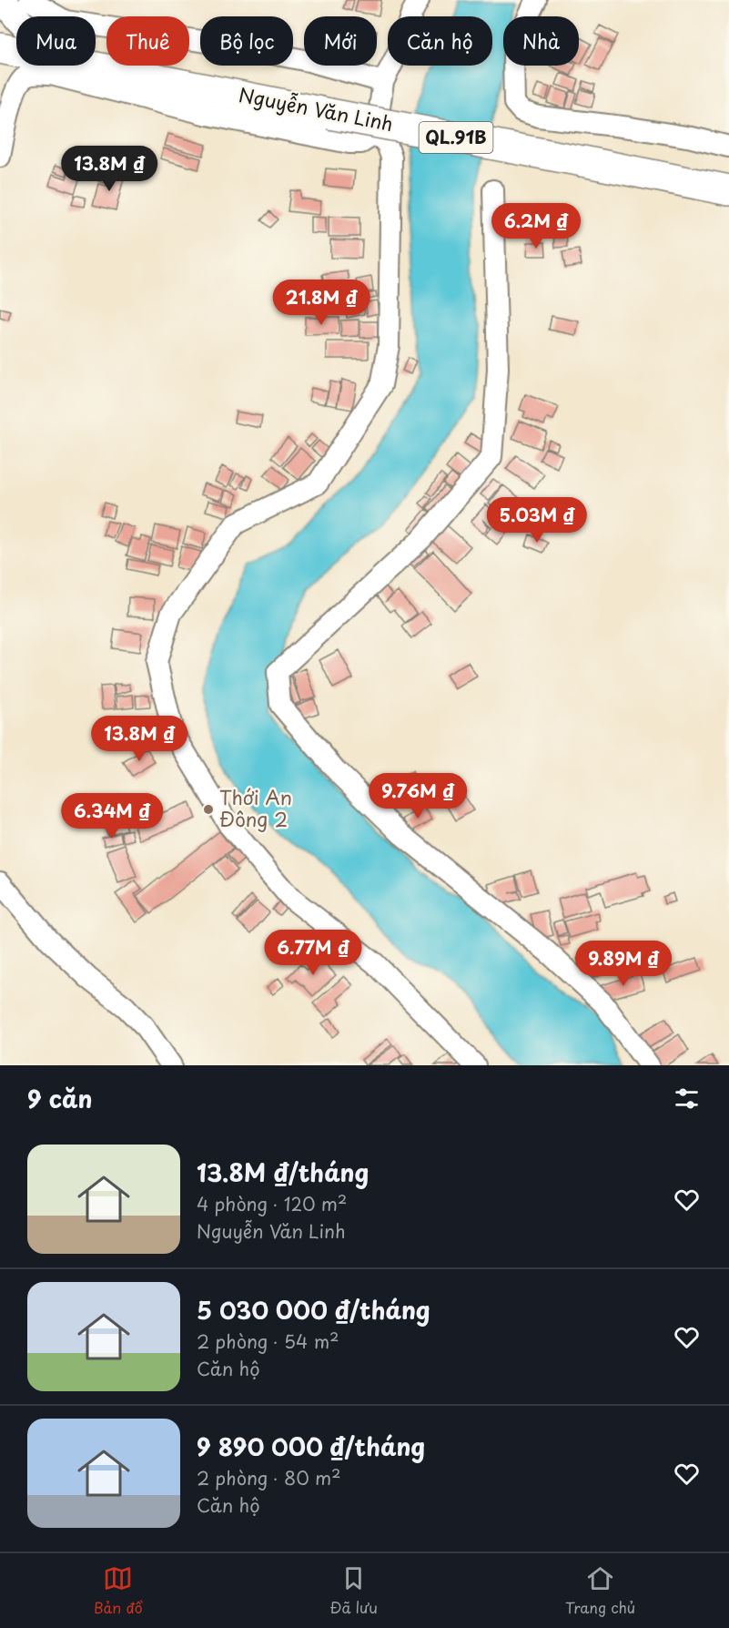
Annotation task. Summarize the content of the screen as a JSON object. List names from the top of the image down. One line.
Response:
{"streets":{"highway":["Nguyễn Văn Linh","QL.91B"]},"places":["Thới An Đông 2"],"page":{"chip":["Mua","Thuê","Bộ lọc","Mới","Căn hộ","Nhà"],"price":["13.8M ₫","6.2M ₫","21.8M ₫","5.03M ₫","13.8M ₫","9.76M ₫","6.34M ₫","6.77M ₫","9.89M ₫"],"heading":"9 căn","list":[{"name":"13.8M ₫/tháng","note":"4 phòng · 120 m² · Nguyễn Văn Linh"},{"name":"5 030 000 ₫/tháng","note":"2 phòng · 54 m² · Căn hộ"},{"name":"9 890 000 ₫/tháng","note":"2 phòng · 80 m² · Căn hộ"}],"tabs":["Bản đồ","Đã lưu","Trang chủ"]}}
